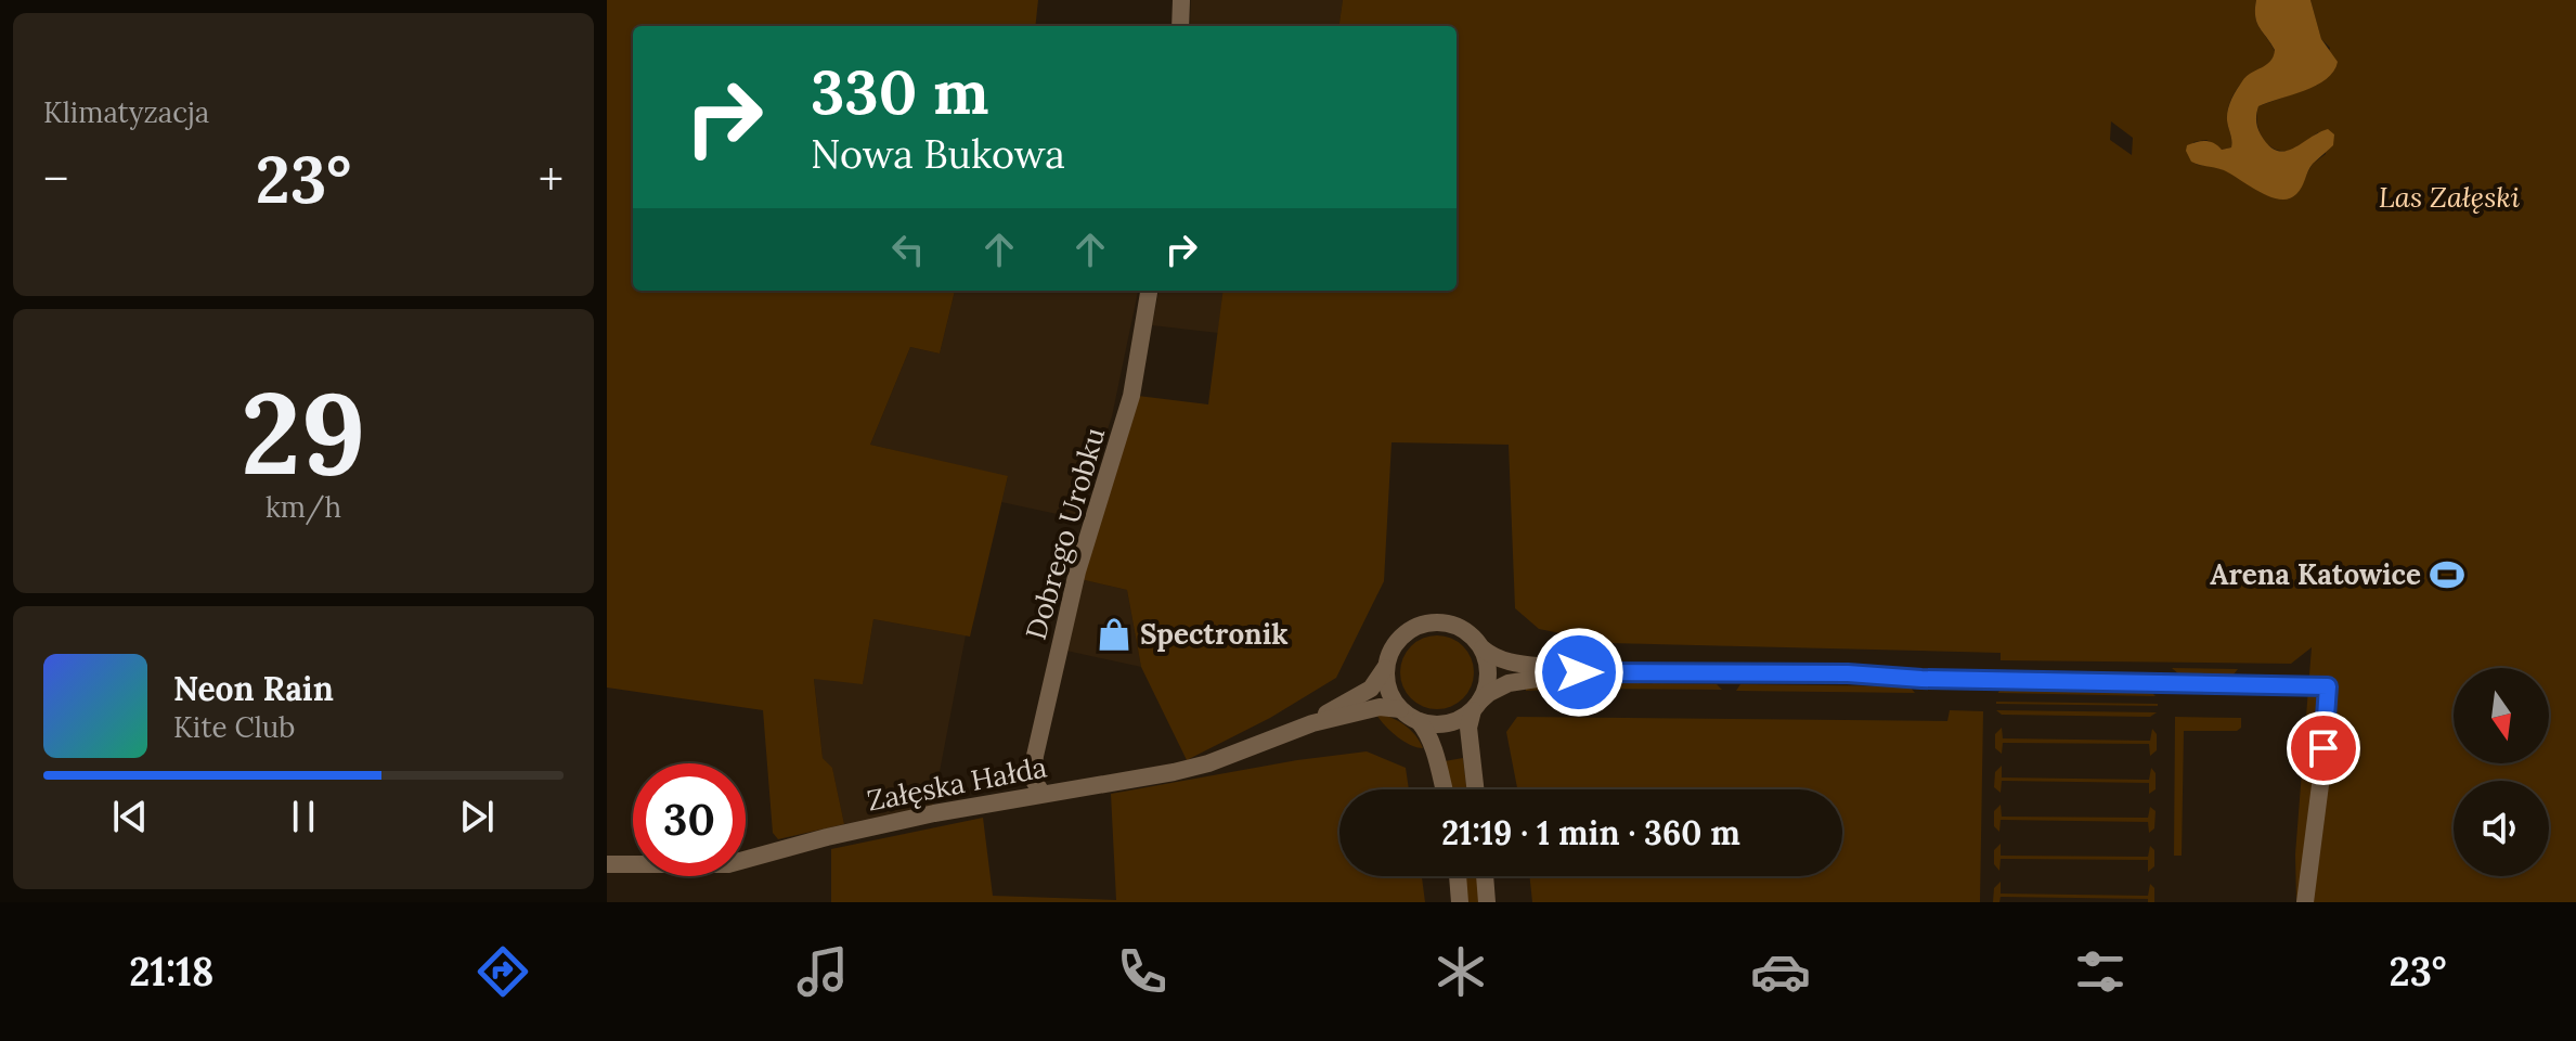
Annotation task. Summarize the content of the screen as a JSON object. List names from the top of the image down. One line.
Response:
{"streets":{"street":["Dobrego Urobku","Załęska Hałda"]},"crossings":[["Dobrego Urobku","Załęska Hałda"]],"parks":["Las Załęski"],"places":{"sports":["Arena Katowice"],"shop":["Spectronik"]},"north":"bottom","page":{"tile":["Klimatyzacja",["29","km/h"]],"turn":["330 m","Nowa Bukowa"],"heat":["−","23°","+"],"song":["Neon Rain","Kite Club"],"limit":"30","trip":"21:19 · 1 min · 360 m","tabs":["21:18","23°"]}}
